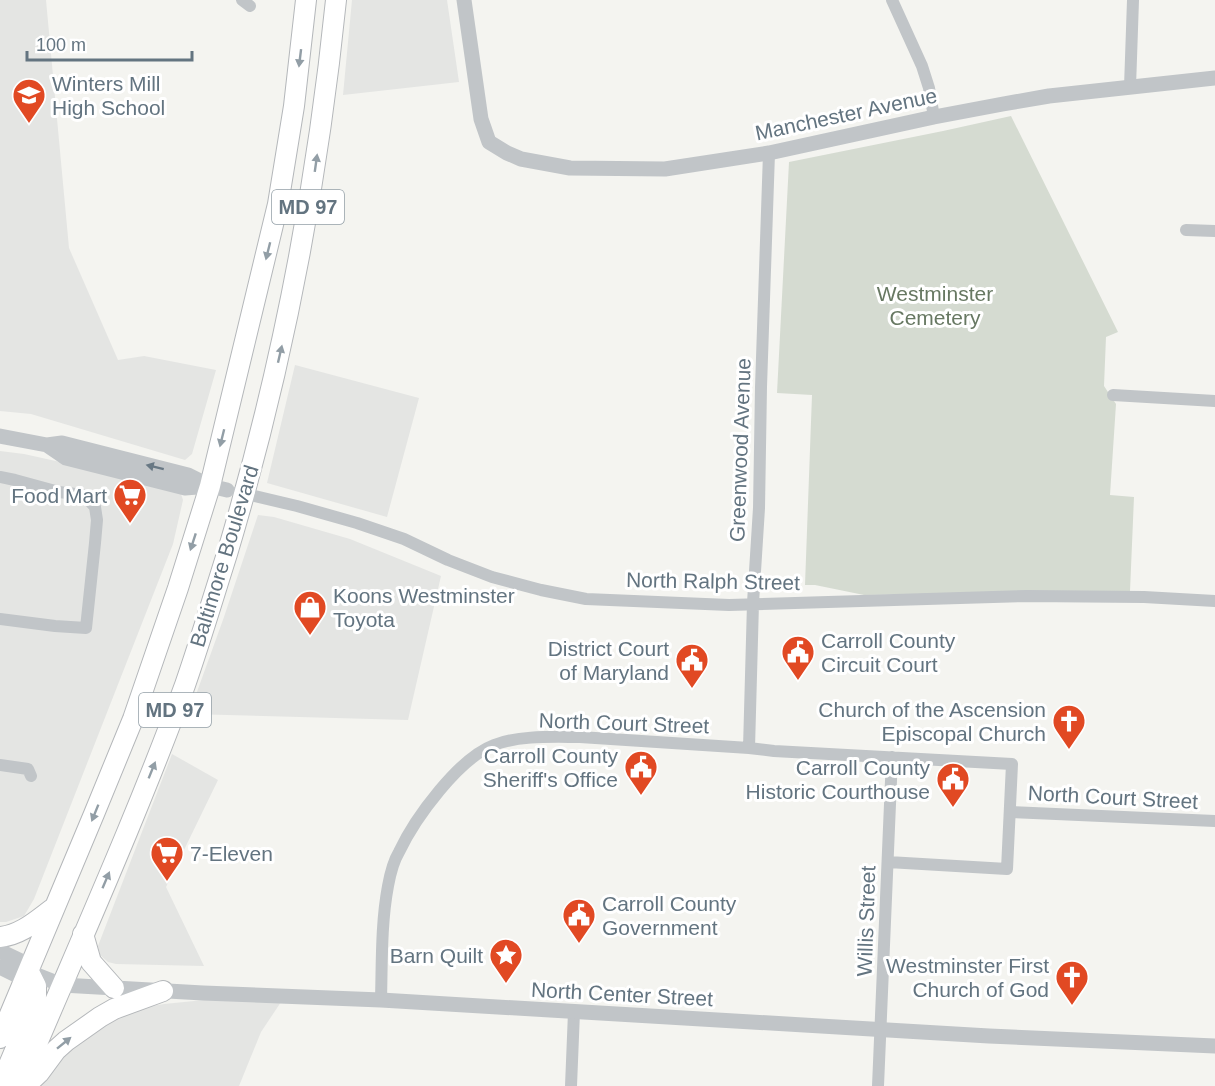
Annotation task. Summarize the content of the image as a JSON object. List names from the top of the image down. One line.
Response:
{"streets":{"highway":["MD 97","Baltimore Boulevard"],"street":["Manchester Avenue","Greenwood Avenue","North Ralph Street","North Court Street","Willis Street","North Center Street"]},"crossings":[["Manchester Avenue","Greenwood Avenue"],["Greenwood Avenue","North Ralph Street"],["Greenwood Avenue","North Court Street"],["Baltimore Boulevard","North Ralph Street"],["Baltimore Boulevard","North Center Street"],["North Court Street","Willis Street"],["North Court Street","North Center Street"],["Willis Street","North Center Street"]],"parks":["Westminster Cemetery"],"places":{"school or university":["Winters Mill High School"],"supermarket":["Food Mart","7-Eleven"],"shop":["Koons Westminster Toyota"],"public building":["Carroll County Circuit Court","District Court of Maryland","Carroll County Sheriff's Office","Carroll County Historic Courthouse","Carroll County Government"],"church":["Church of the Ascension Episcopal Church","Westminster First Church of God"],"place":["Barn Quilt"]},"scale_bar":"100 m"}
